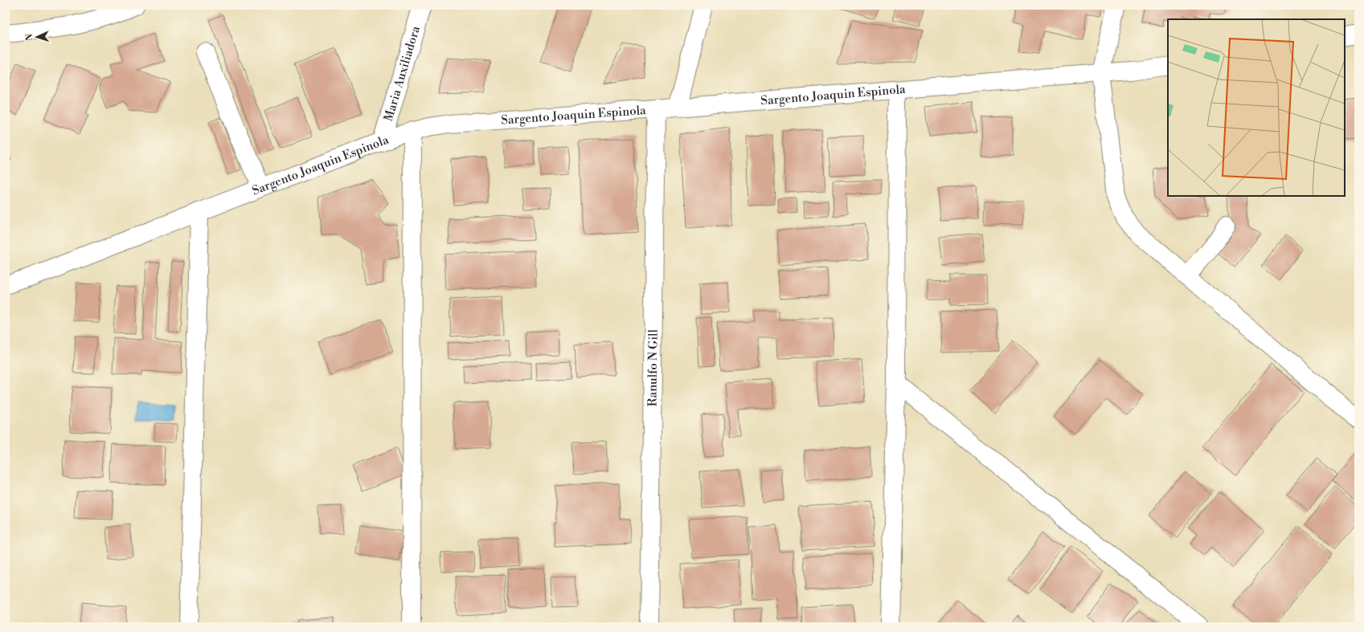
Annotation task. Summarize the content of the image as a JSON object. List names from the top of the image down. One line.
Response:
{"streets":{"street":["Maria Auxiliadora","Sargento Joaquin Espinola","Ranulfo N Gill"]},"crossings":[["Maria Auxiliadora","Sargento Joaquin Espinola"],["Sargento Joaquin Espinola","Ranulfo N Gill"]],"north":"left"}
